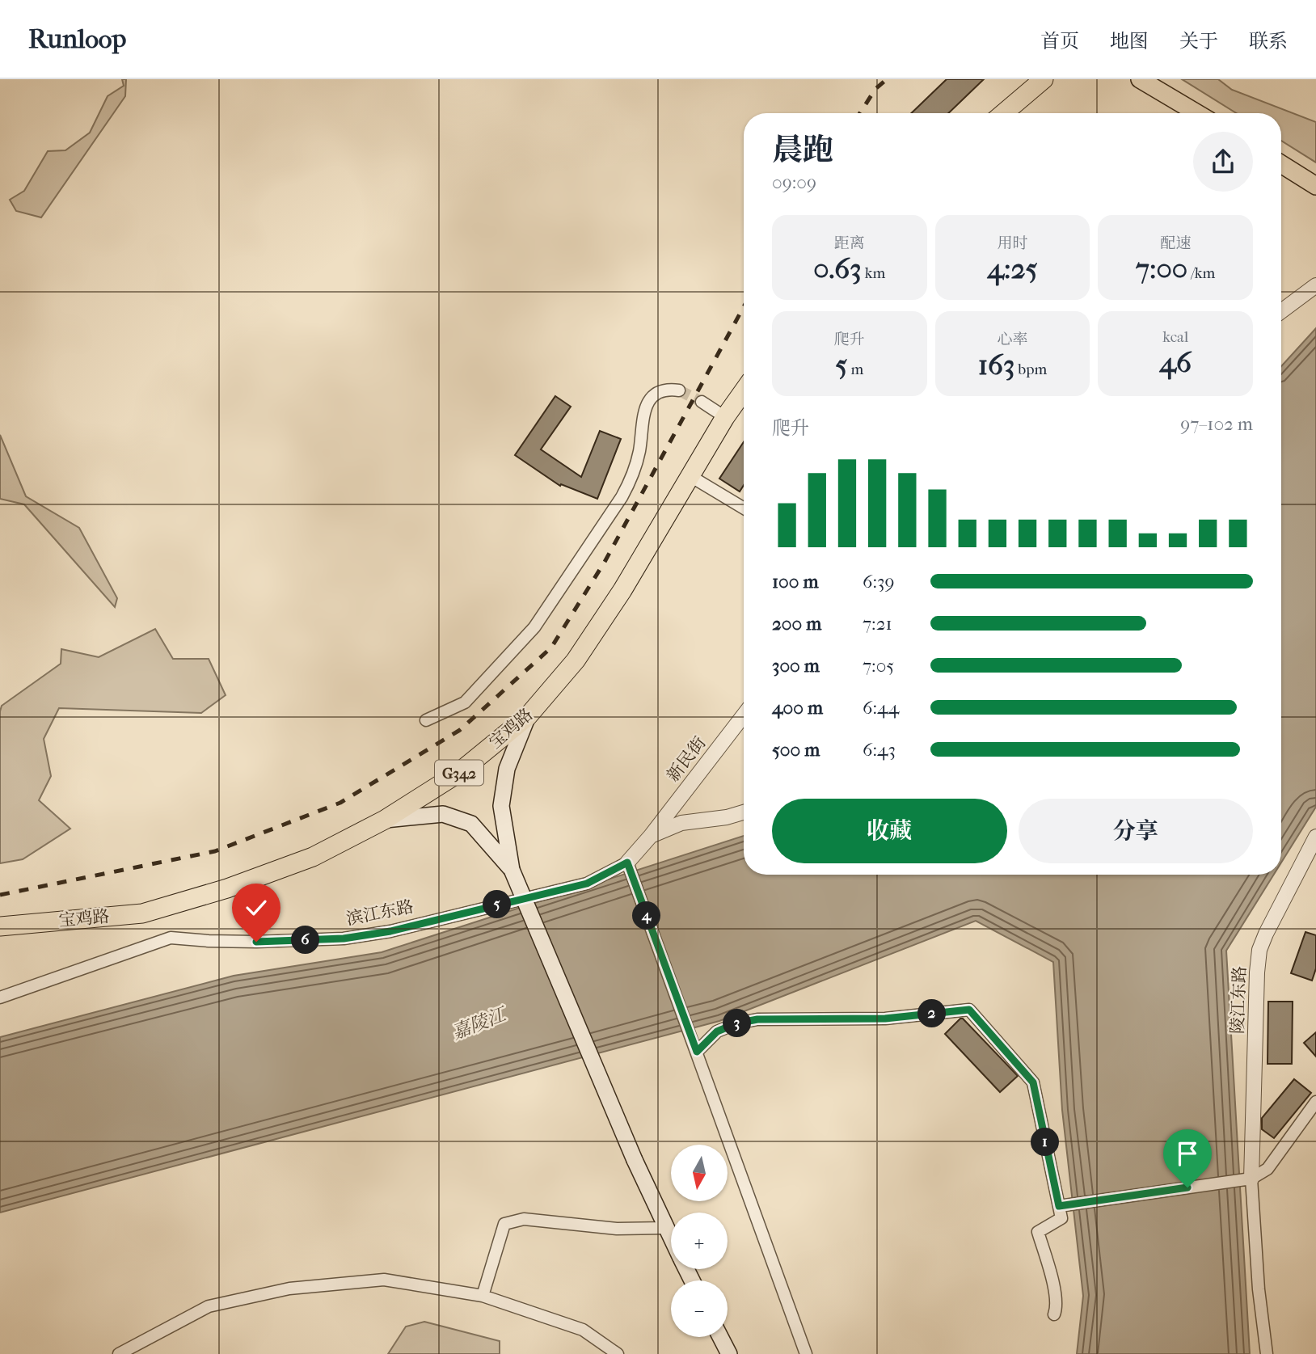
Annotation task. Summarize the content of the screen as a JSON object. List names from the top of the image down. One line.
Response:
{"streets":{"highway":["宝鸡路","G342"],"street":["新民街","滨江东路","陵江东路"]},"crossings":[["新民街","滨江东路"]],"water":["嘉陵江"],"north":"bottom","page":{"header":"Runloop","nav":["首页","地图","关于","联系"],"heading":["晨跑","09:09"],"stats":[["距离","0.63 km"],["用时","4:25"],["配速","7:00 /km"],["爬升","5 m"],["心率","163 bpm"],["kcal","46"]],"chart":["爬升","97–102 m"],"list":[{"name":"100 m","note":"6:39"},{"name":"200 m","note":"7:21"},{"name":"300 m","note":"7:05"},{"name":"400 m","note":"6:44"},{"name":"500 m","note":"6:43"}],"buttons":["收藏","分享"],"pins":["5","4","6","2","3","1"],"map_buttons":["+","−"]}}
